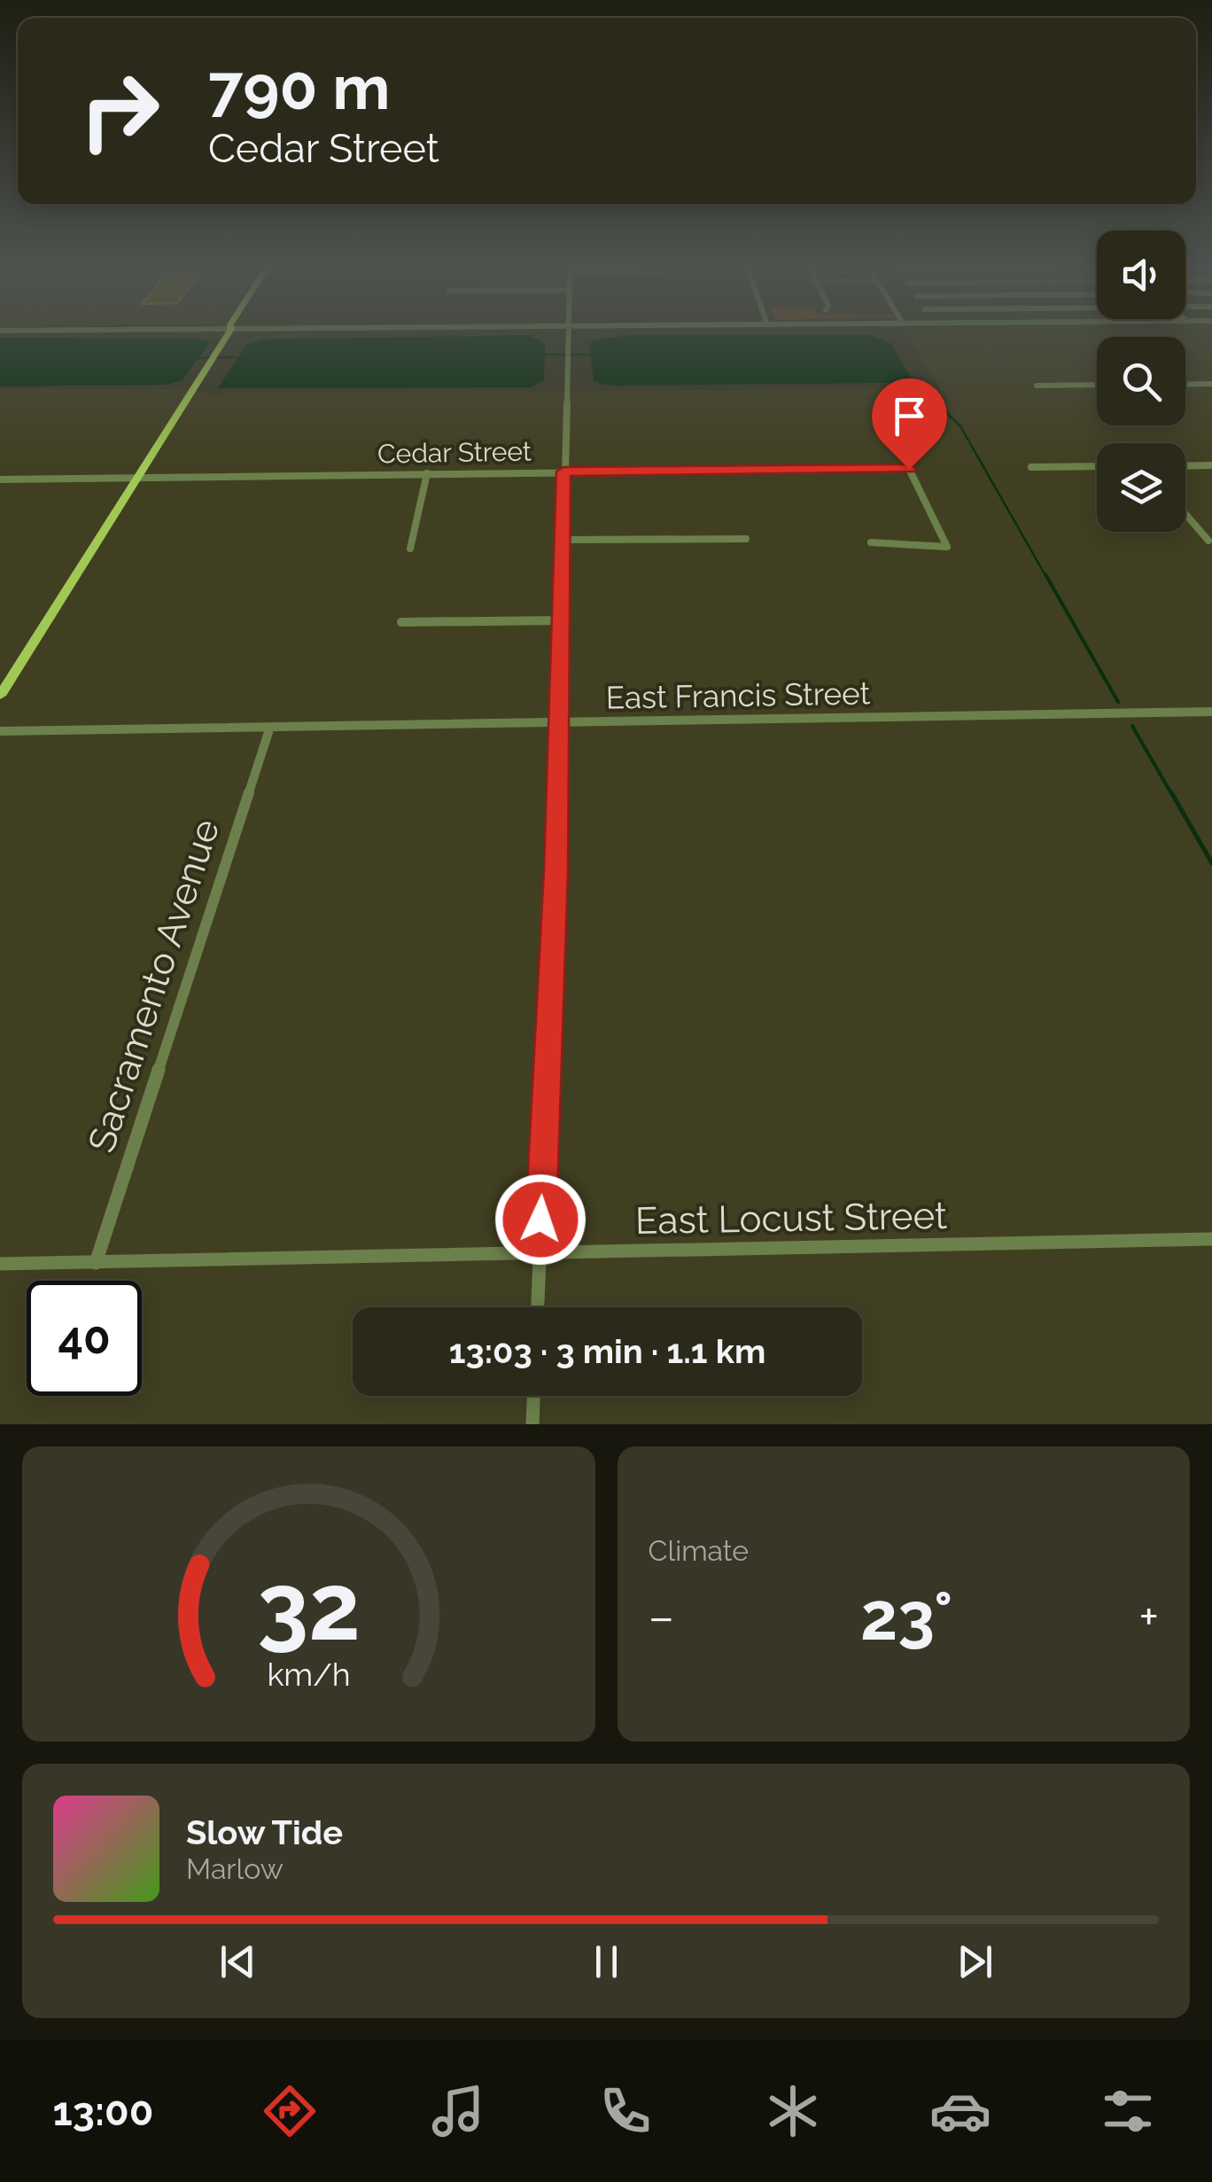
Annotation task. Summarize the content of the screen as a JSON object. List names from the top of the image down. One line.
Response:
{"streets":{"street":["Cedar Street","East Francis Street","Sacramento Avenue","East Locust Street"]},"crossings":[["East Francis Street","Sacramento Avenue"],["Sacramento Avenue","East Locust Street"]],"page":{"turn":["790 m","Cedar Street"],"limit":"40","trip":"13:03 · 3 min · 1.1 km","tile":"Climate","heat":["−","23°","+"],"song":["Slow Tide","Marlow"],"tabs":"13:00","gauge":["32","km/h"]}}
